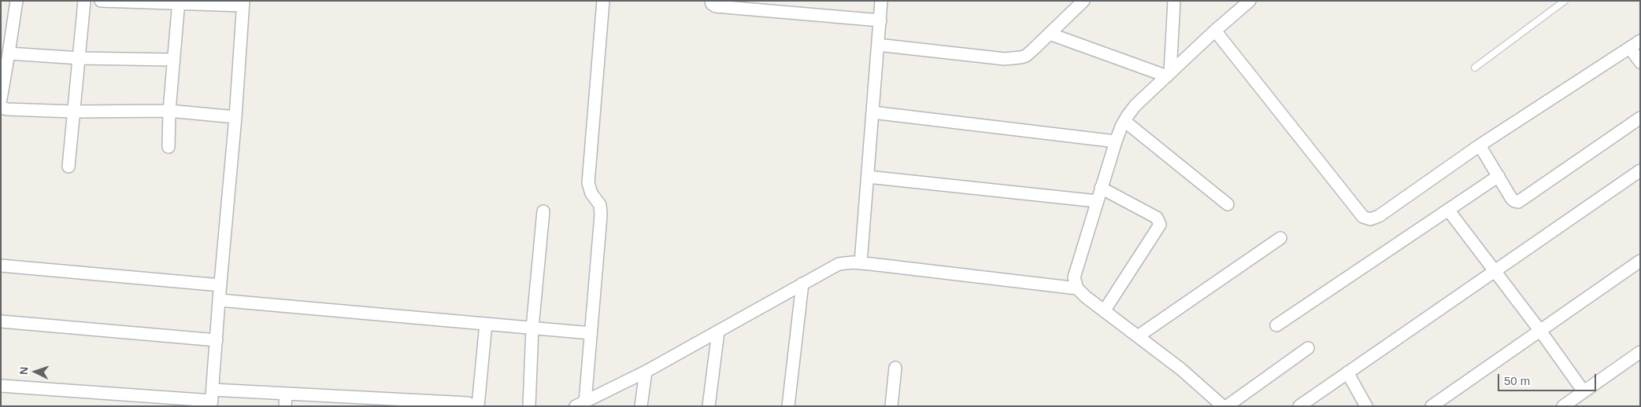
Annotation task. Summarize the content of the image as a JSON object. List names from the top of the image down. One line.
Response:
{"scale_bar":"50 m","north":"left"}
